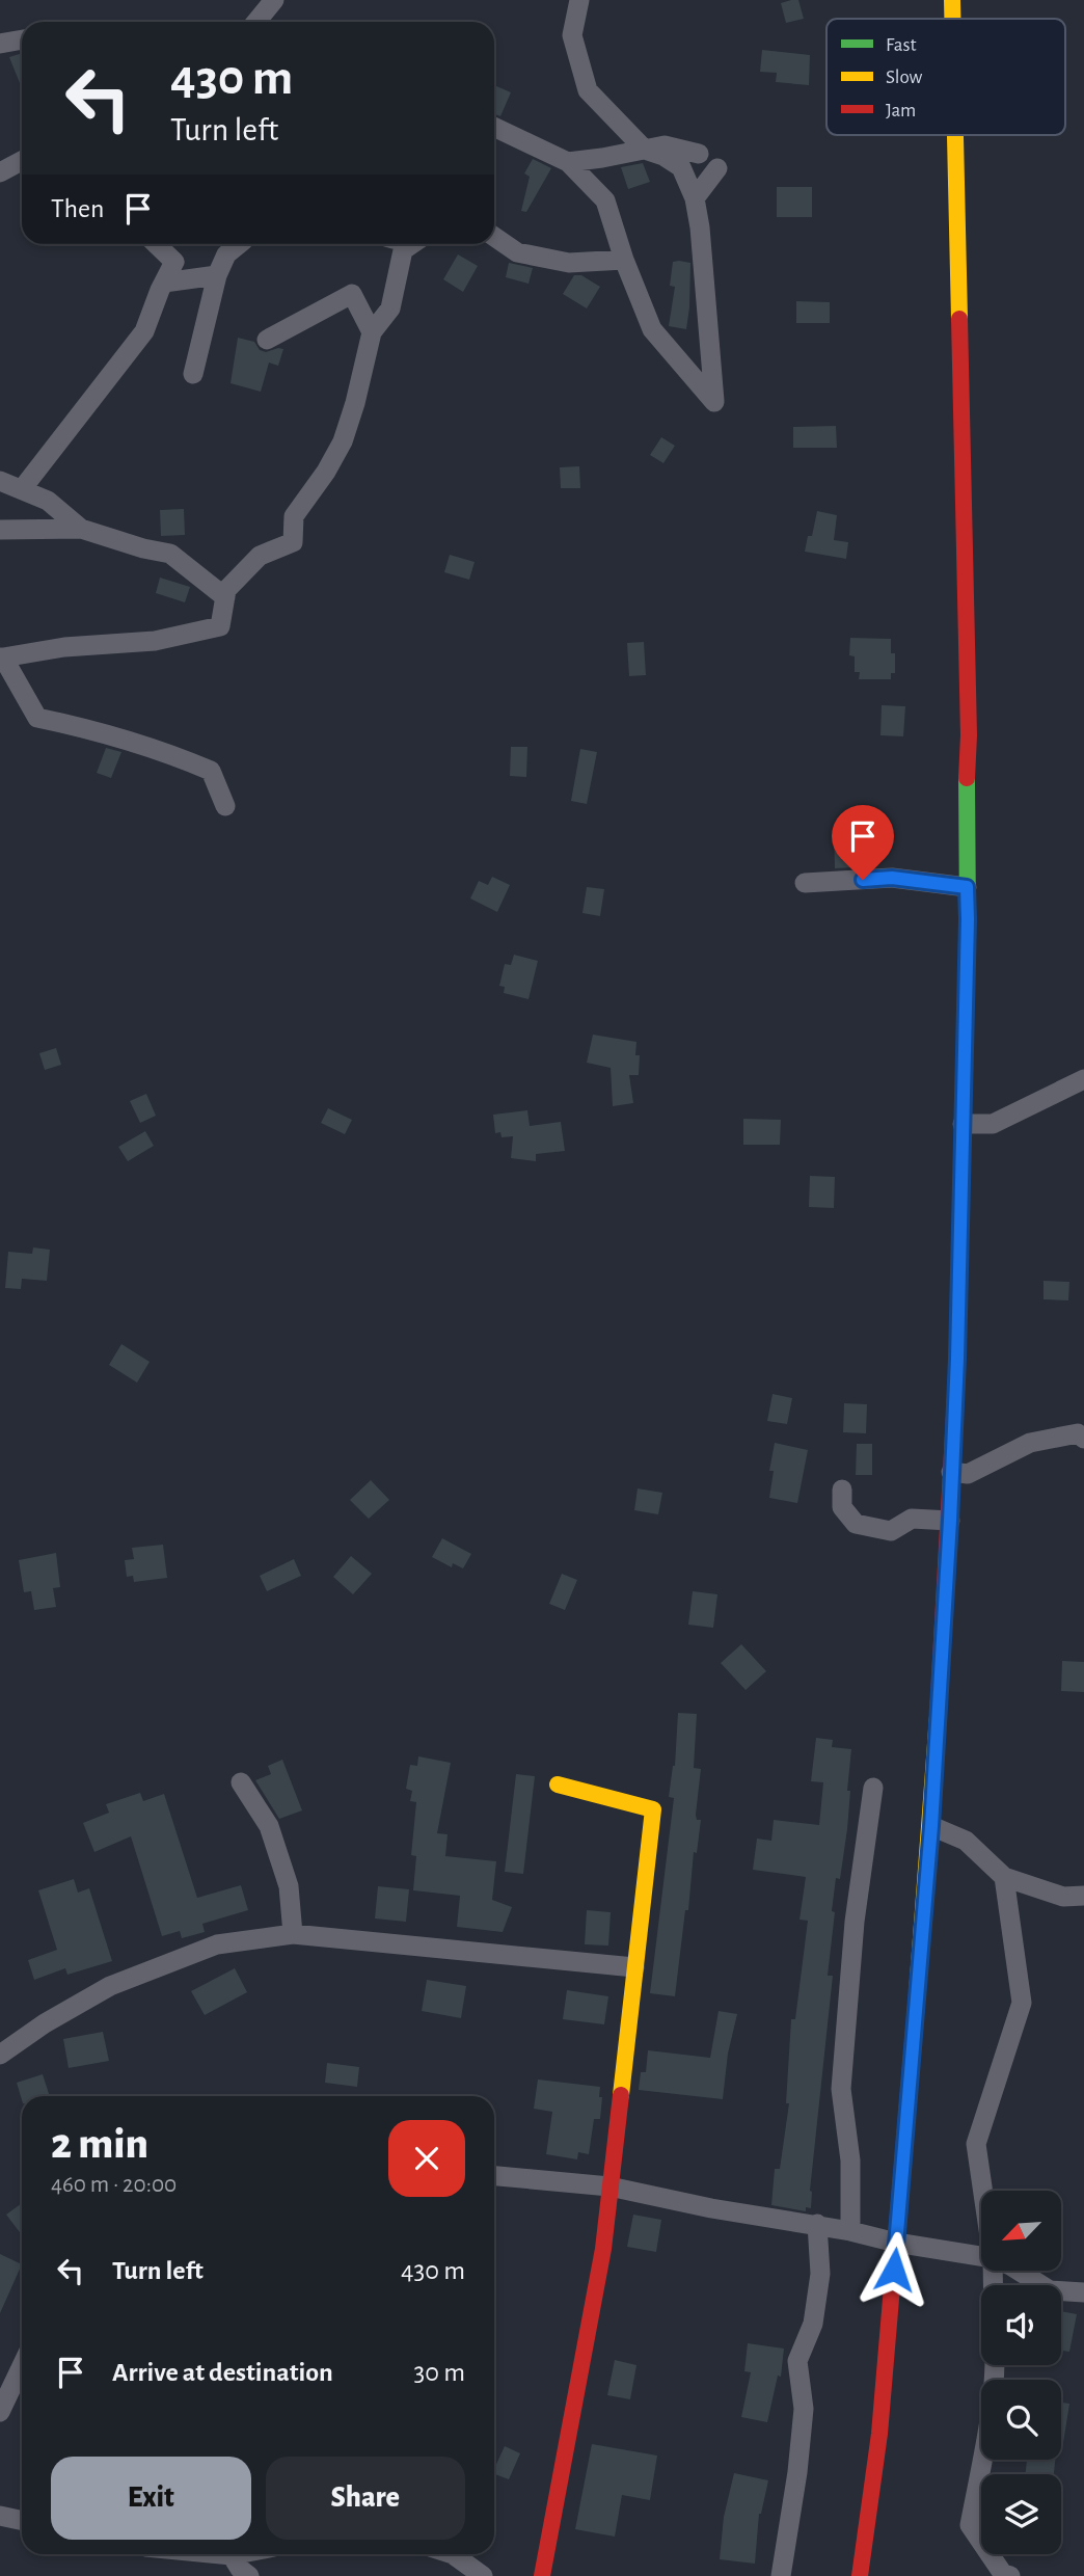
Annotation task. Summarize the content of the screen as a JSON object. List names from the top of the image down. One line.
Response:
{"legend":["Fast","Slow","Jam"],"north":"bottom left","page":{"turn":["430 m","Turn left"],"then":"Then","heading":["2 min","460 m · 20:00"],"list":[{"name":"Turn left","value":"430 m"},{"name":"Arrive at destination","value":"30 m"}],"buttons":["Exit","Share"]}}
